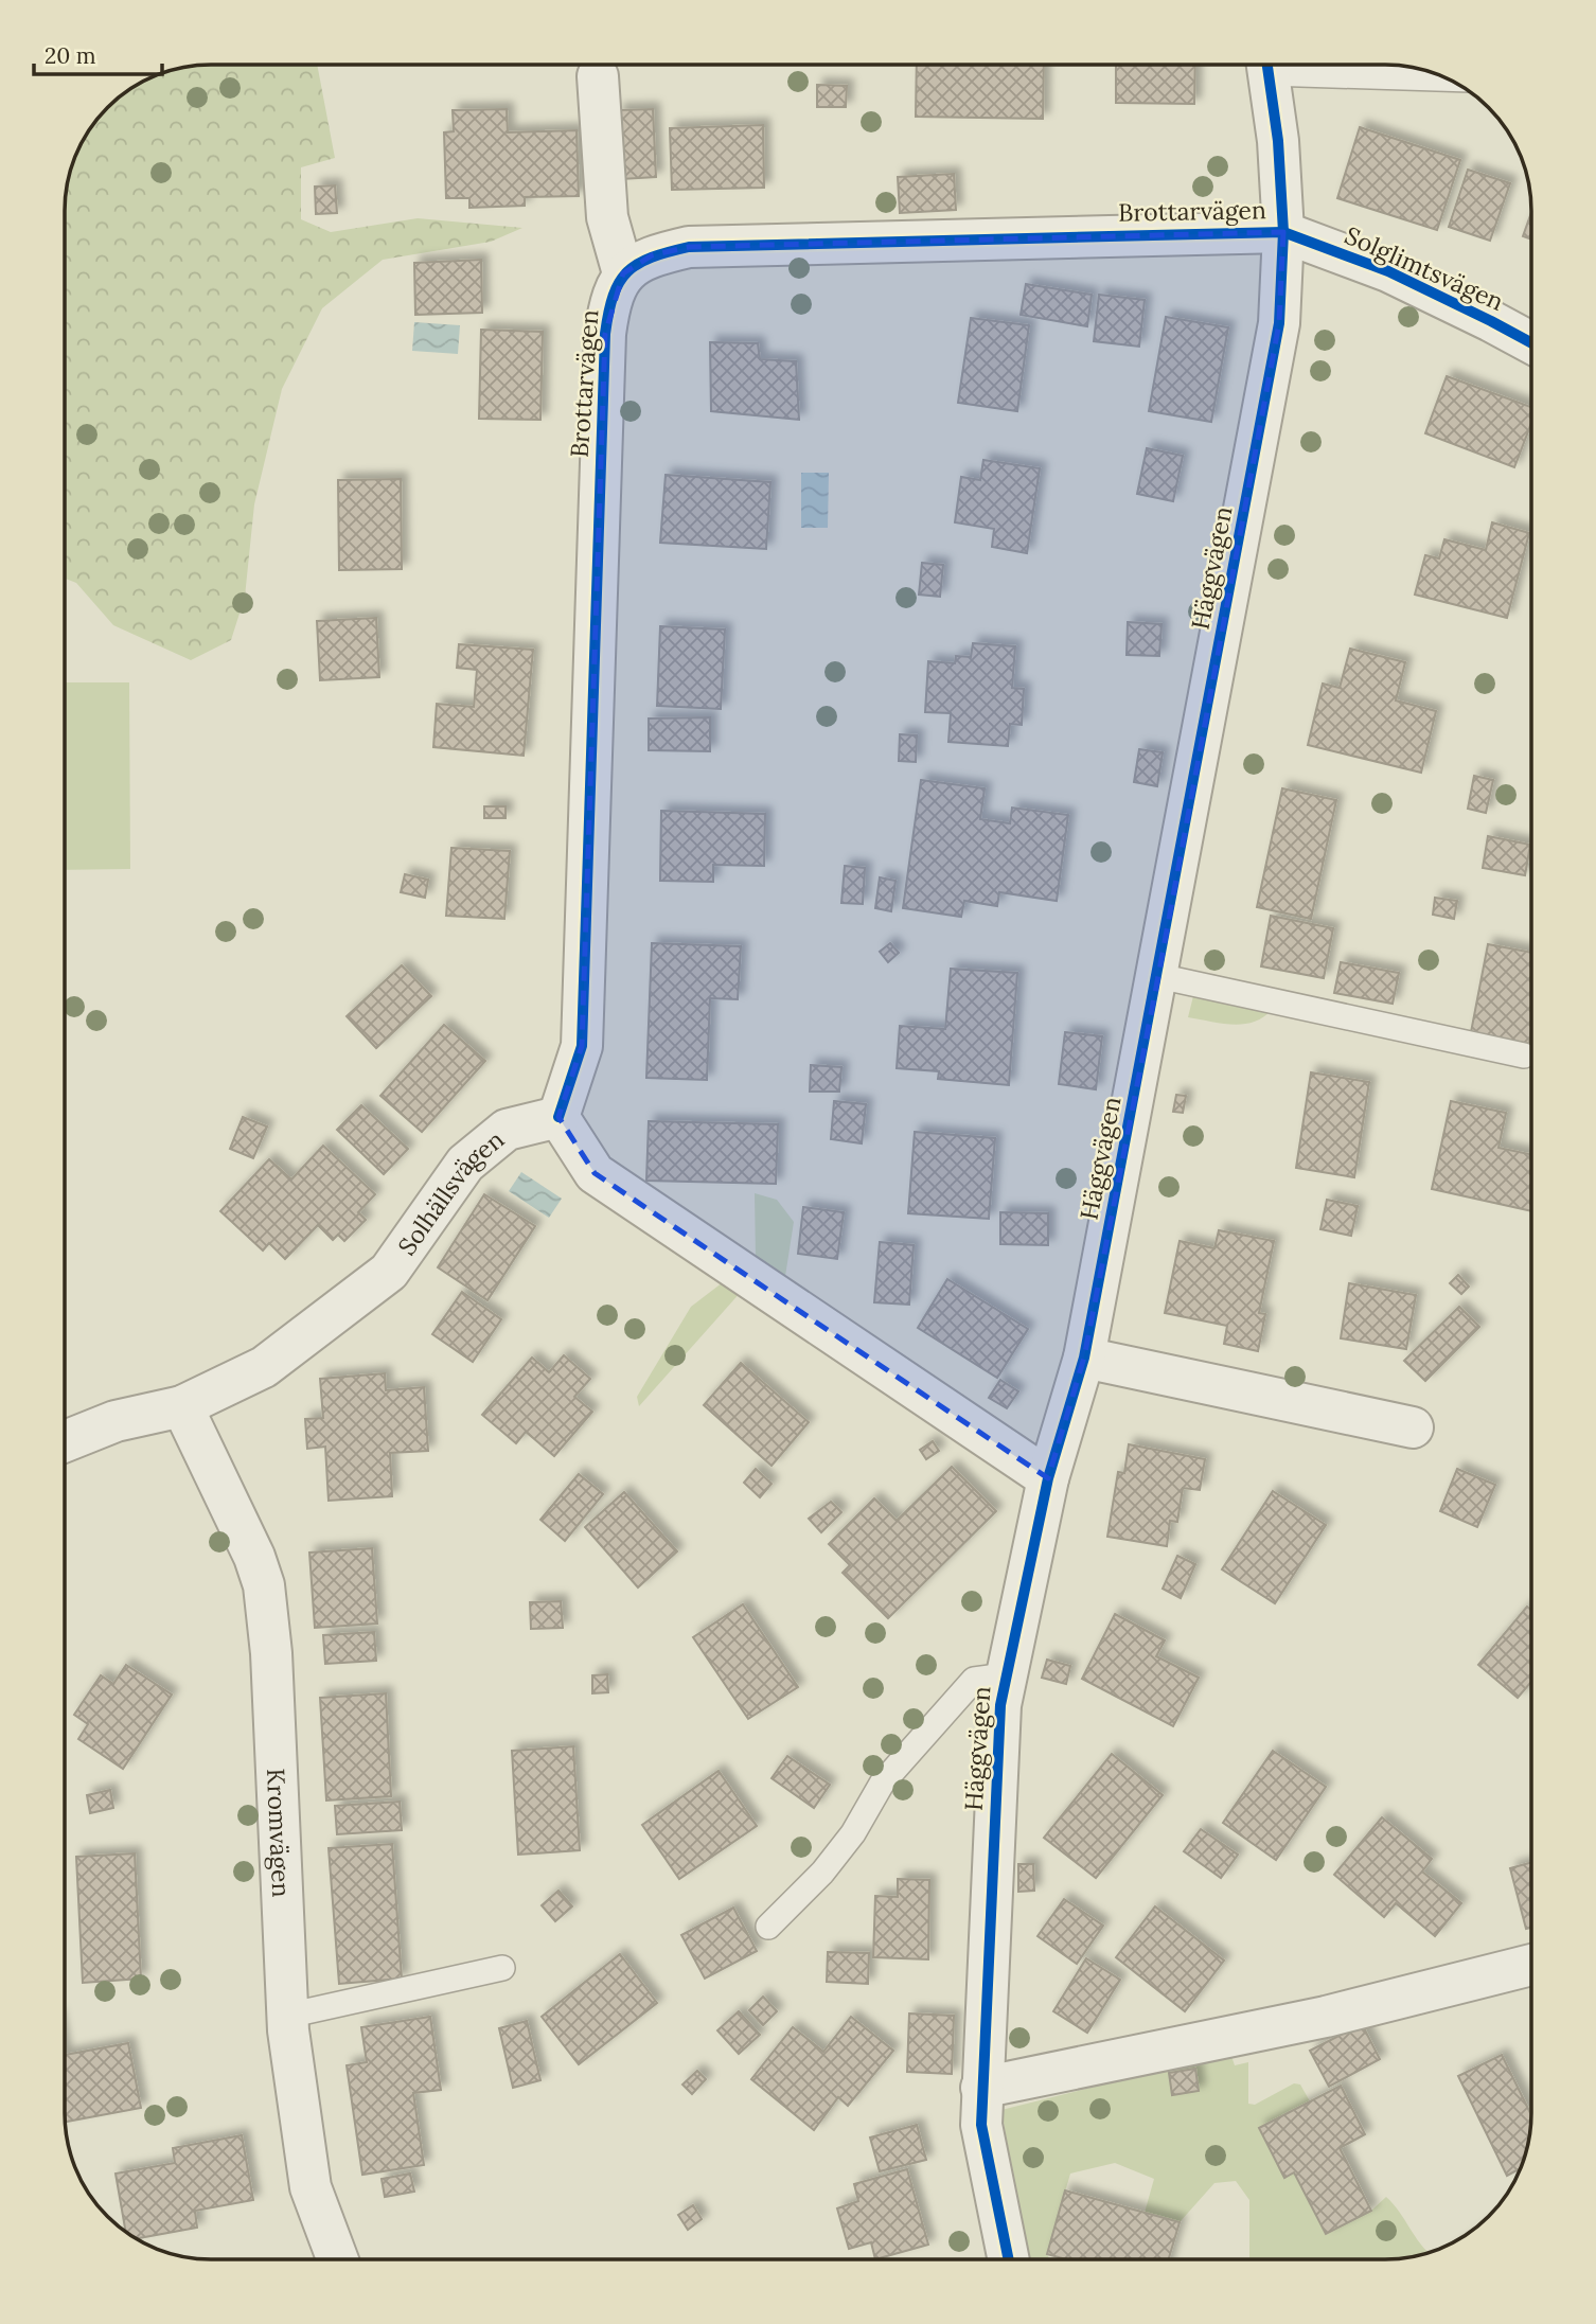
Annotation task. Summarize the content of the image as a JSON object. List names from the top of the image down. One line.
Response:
{"streets":{"street":["Brottarvägen","Solglimtsvägen","Häggvägen","Solhällsvägen","Kromvägen"]},"crossings":[["Brottarvägen","Solglimtsvägen"],["Brottarvägen","Häggvägen"],["Brottarvägen","Solhällsvägen"],["Solglimtsvägen","Häggvägen"],["Solhällsvägen","Kromvägen"]],"scale_bar":"20 m"}
